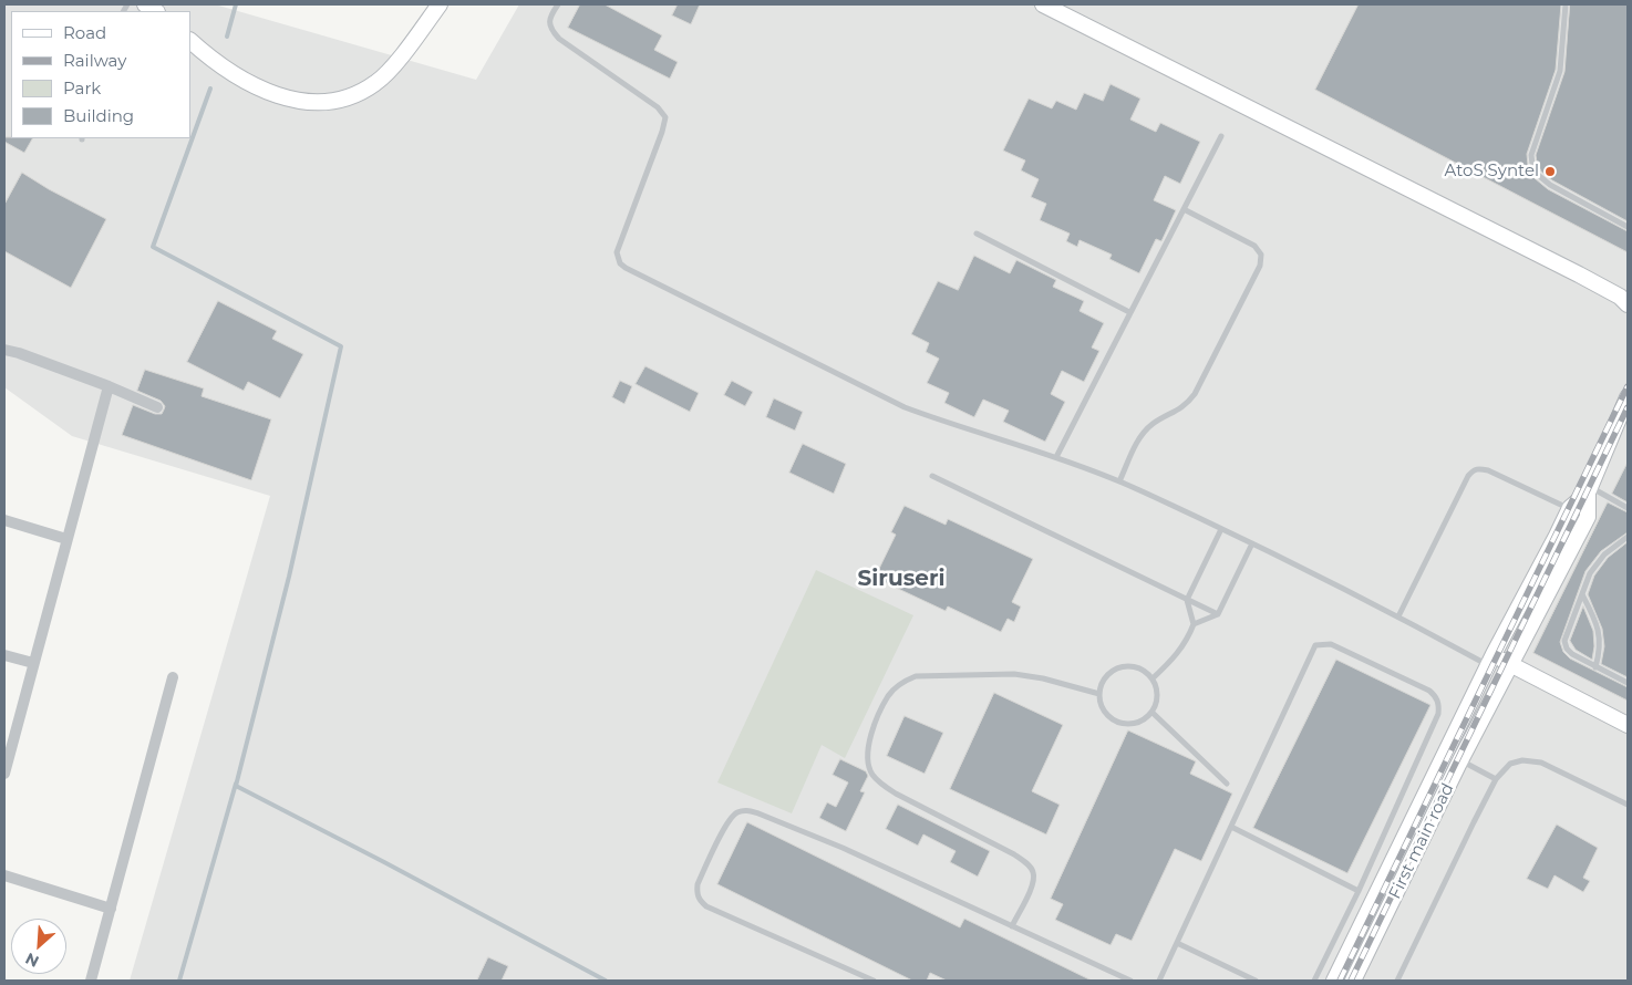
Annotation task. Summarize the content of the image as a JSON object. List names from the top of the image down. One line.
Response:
{"streets":{"street":["First main road"]},"districts":["Siruseri"],"places":["AtoS Syntel"],"legend":["Road","Railway","Park","Building"],"north":"bottom left"}
